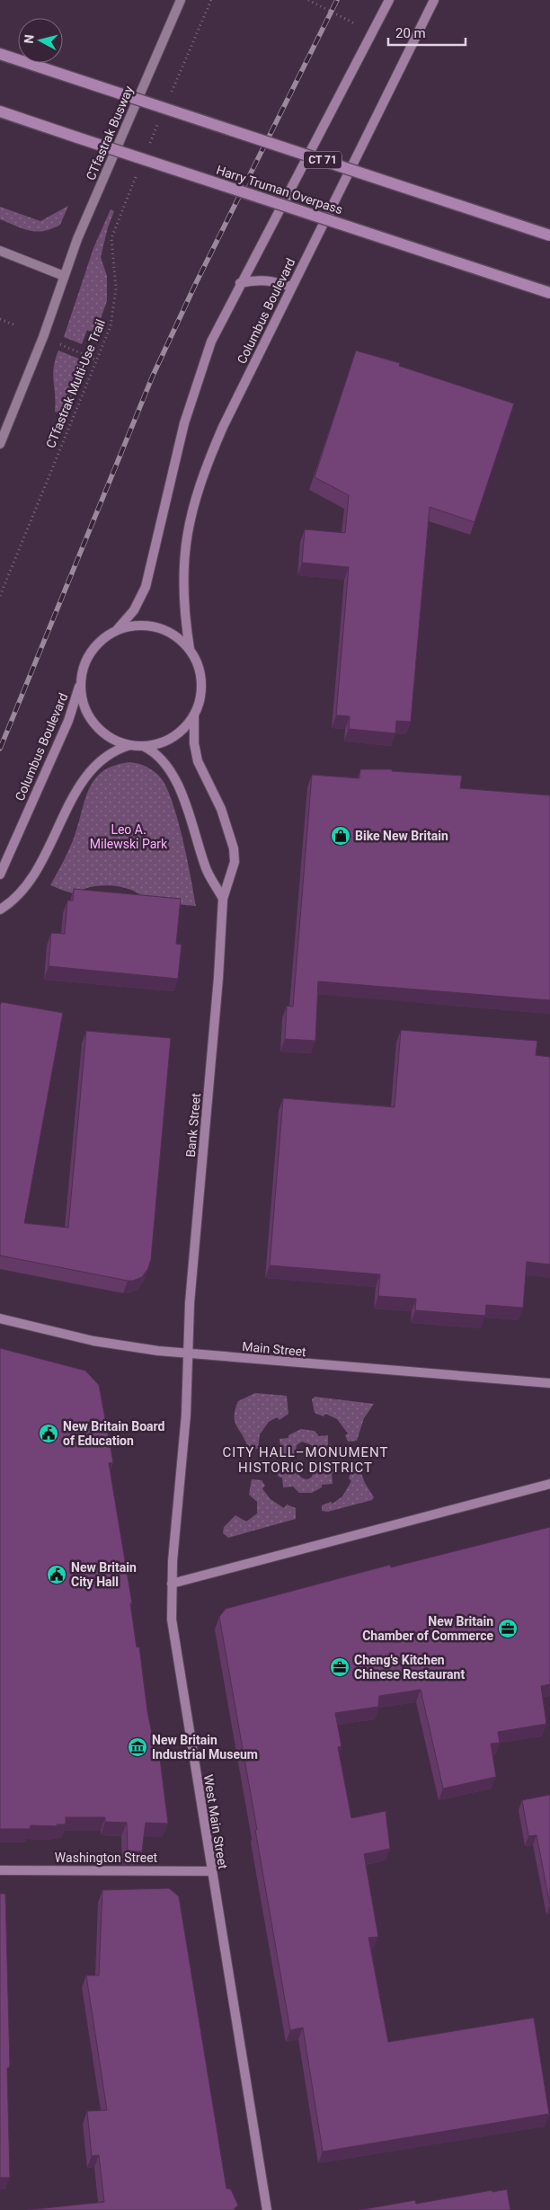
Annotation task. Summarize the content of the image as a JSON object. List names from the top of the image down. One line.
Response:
{"streets":{"main road":["CT 71","Harry Truman Overpass"],"street":["Columbus Boulevard","Bank Street","Main Street","West Main Street","Washington Street"],"lane":["CTfastrak Busway"],"path":["CTfastrak Multi-Use Trail"]},"crossings":[["Columbus Boulevard","Bank Street"],["Bank Street","Main Street"],["Bank Street","West Main Street"],["Main Street","West Main Street"],["West Main Street","Washington Street"]],"districts":["CITY HALL–MONUMENT HISTORIC DISTRICT"],"parks":["Leo A. Milewski Park"],"places":{"shop":["Bike New Britain"],"public building":["New Britain Board of Education","New Britain City Hall"],"office":["New Britain Chamber of Commerce","Cheng's Kitchen Chinese Restaurant"],"museum":["New Britain Industrial Museum"]},"scale_bar":"20 m","north":"left"}
